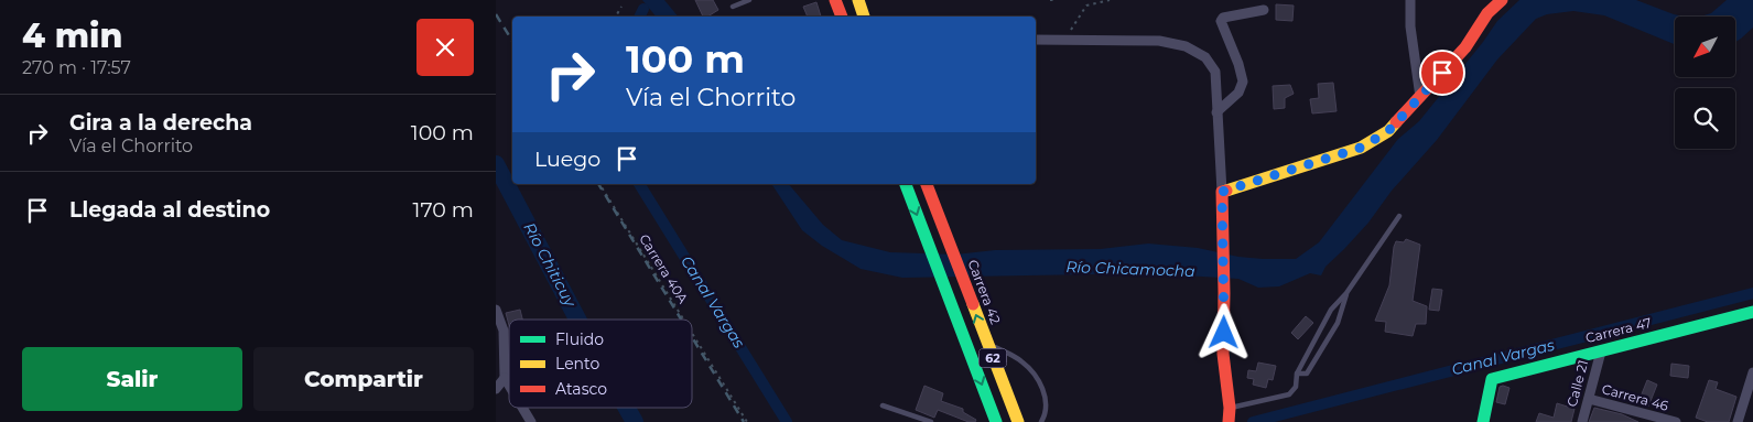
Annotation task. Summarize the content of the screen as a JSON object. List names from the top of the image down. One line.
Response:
{"streets":{"main road":["Carrera 42","Carrera 47","62"],"street":["Calle 21","Carrera 46"],"path":["Carrera 40A"]},"crossings":[["Carrera 47","Calle 21"],["Calle 21","Carrera 46"]],"water":["Río Chiticuy","Río Chicamocha","Canal Vargas"],"legend":["Fluido","Lento","Atasco"],"north":"bottom left","page":{"heading":["4 min","270 m · 17:57"],"turn":["100 m","Vía el Chorrito"],"list":[{"name":"Gira a la derecha","note":"Vía el Chorrito","value":"100 m"},{"name":"Llegada al destino","value":"170 m"}],"then":"Luego","buttons":["Salir","Compartir"]}}
